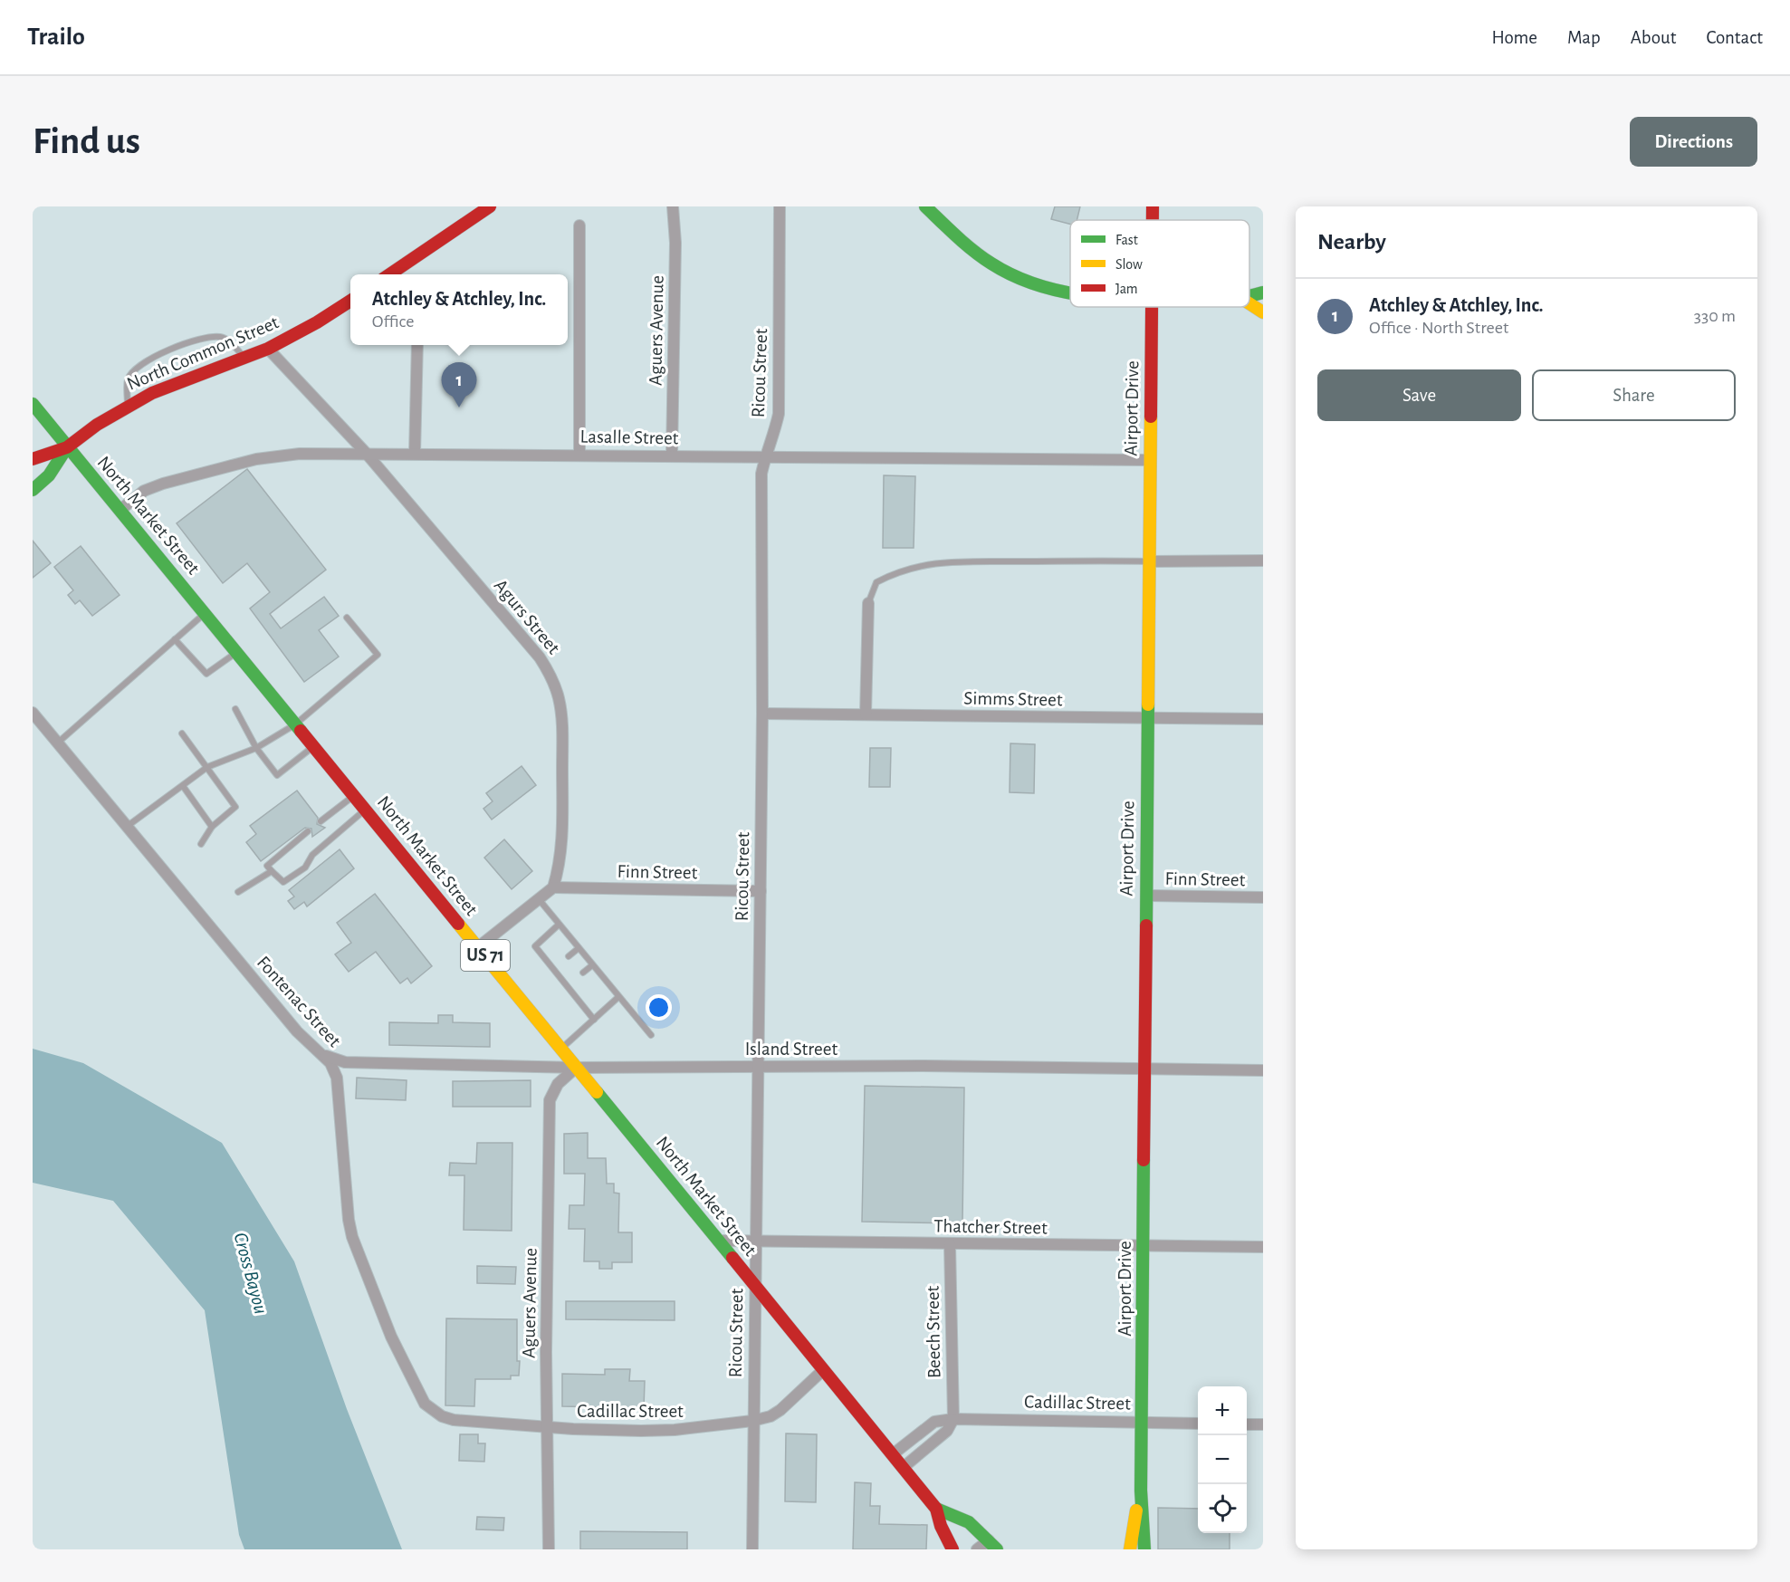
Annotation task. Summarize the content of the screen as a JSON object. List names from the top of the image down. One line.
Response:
{"streets":{"main road":["North Common Street","Airport Drive","North Market Street","US 71"],"street":["Aguers Avenue","Ricou Street","Lasalle Street","Agurs Street","Simms Street","Finn Street","Fontenac Street","Island Street","Thatcher Street","Beech Street","Cadillac Street"]},"crossings":[["Aguers Avenue","Lasalle Street"],["Aguers Avenue","North Market Street"],["Aguers Avenue","Island Street"],["Aguers Avenue","Cadillac Street"],["North Common Street","North Market Street"],["North Common Street","Agurs Street"],["Ricou Street","Lasalle Street"],["Ricou Street","North Market Street"],["Ricou Street","Simms Street"],["Ricou Street","Finn Street"],["Ricou Street","Island Street"],["Ricou Street","Thatcher Street"],["Ricou Street","Cadillac Street"],["Airport Drive","Lasalle Street"],["Airport Drive","Simms Street"],["Airport Drive","Finn Street"],["Airport Drive","Island Street"],["Airport Drive","Thatcher Street"],["Airport Drive","Cadillac Street"],["Lasalle Street","North Market Street"],["Lasalle Street","Agurs Street"],["North Market Street","Island Street"],["North Market Street","Thatcher Street"],["North Market Street","Cadillac Street"],["Agurs Street","Finn Street"],["Fontenac Street","Island Street"],["Fontenac Street","Cadillac Street"],["Thatcher Street","Beech Street"],["Beech Street","Cadillac Street"]],"water":["Cross Bayou"],"legend":["Fast","Slow","Jam"],"page":{"header":"Trailo","nav":["Home","Map","About","Contact"],"buttons":["Directions",["Save","Share"]],"title":"Find us","heading":"Nearby","popup":["Atchley & Atchley, Inc.","Office"],"list":[{"mark":"1","name":"Atchley & Atchley, Inc.","note":"Office · North Street","value":"330 m"}],"pins":"1","map_buttons":["+","−"]}}
